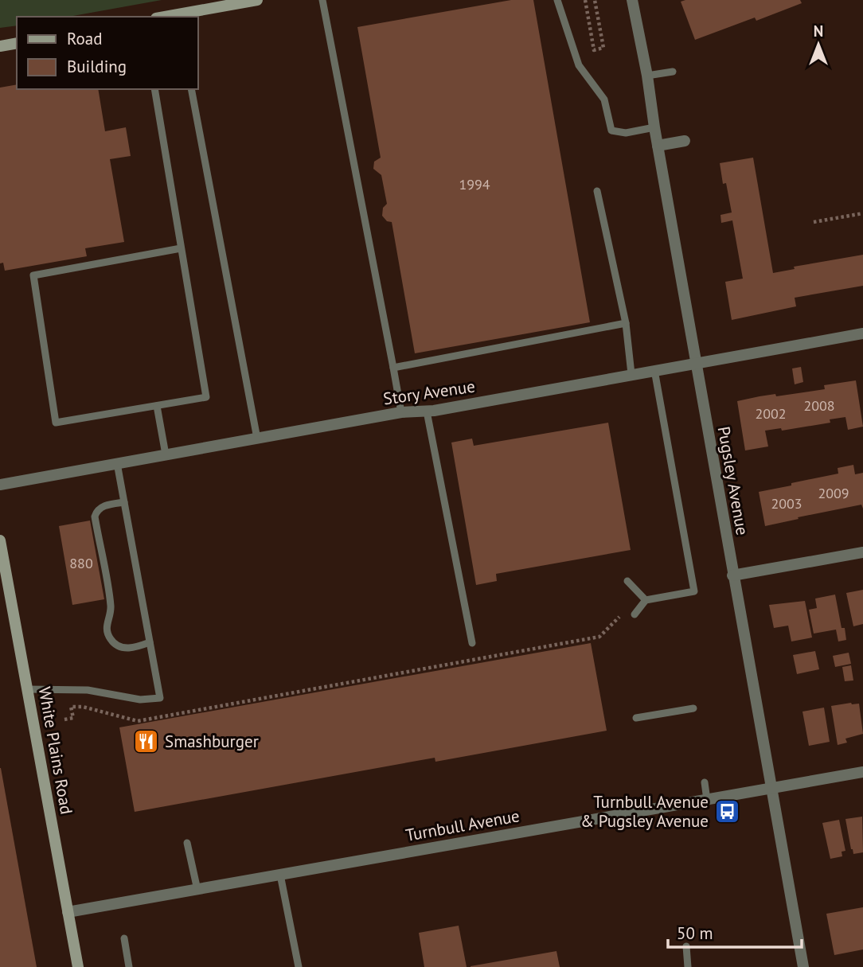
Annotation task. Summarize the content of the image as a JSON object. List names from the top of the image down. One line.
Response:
{"streets":{"main road":["White Plains Road"],"street":["Story Avenue","Pugsley Avenue","Turnbull Avenue"]},"crossings":[["Story Avenue","Pugsley Avenue"],["Pugsley Avenue","Turnbull Avenue"],["White Plains Road","Turnbull Avenue"]],"places":{"restaurant":["Smashburger"],"bus stop":["Turnbull Avenue & Pugsley Avenue"]},"house_numbers":["1994","2008","2002","2009","2003","880"],"legend":["Road","Building"],"scale_bar":"50 m","north":"top"}
